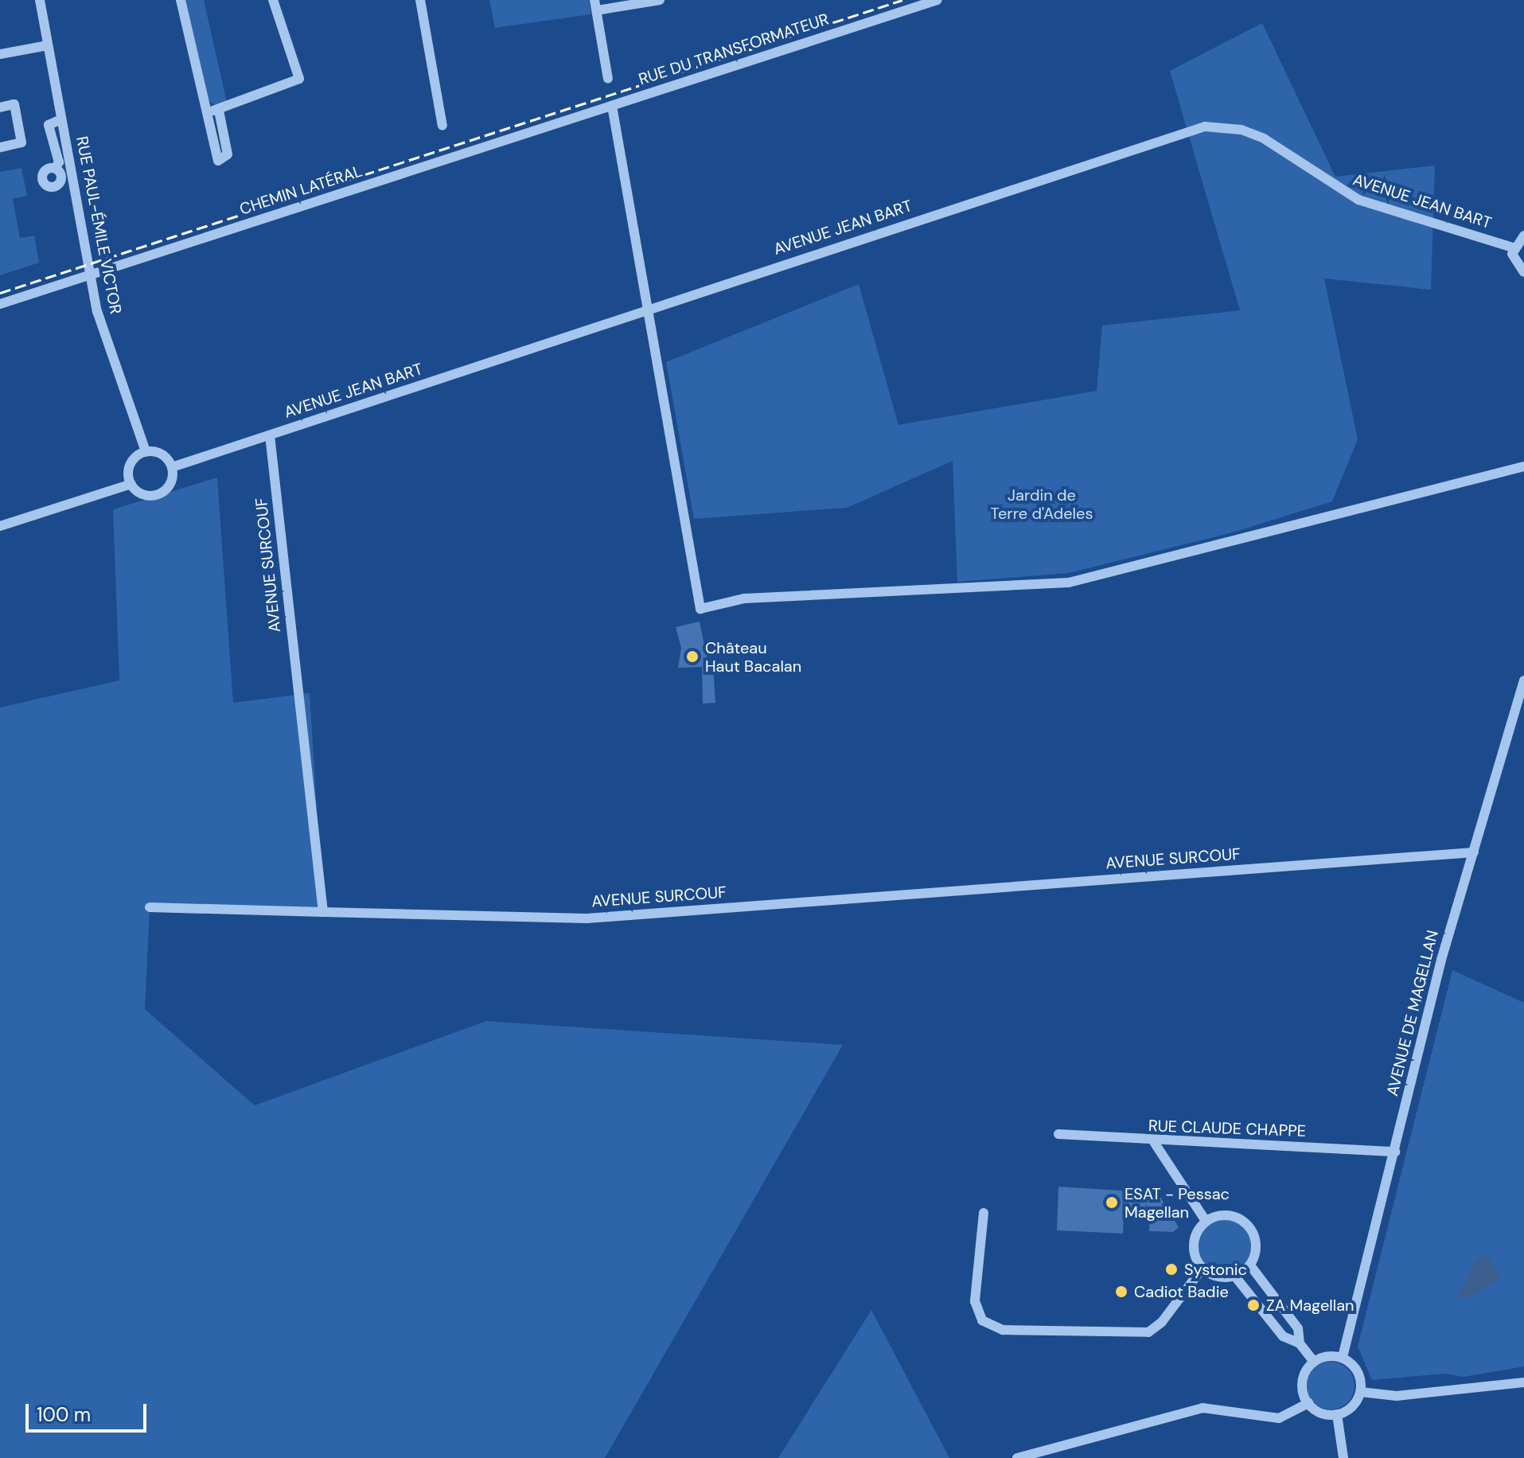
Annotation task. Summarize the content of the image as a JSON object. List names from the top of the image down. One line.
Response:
{"streets":{"street":["RUE DU TRANSFORMATEUR","CHEMIN LATÉRAL","AVENUE JEAN BART","RUE PAUL-ÉMILE VICTOR","AVENUE SURCOUF","AVENUE DE MAGELLAN","RUE CLAUDE CHAPPE"]},"crossings":[["RUE DU TRANSFORMATEUR","CHEMIN LATÉRAL"],["AVENUE JEAN BART","RUE PAUL-ÉMILE VICTOR"],["AVENUE JEAN BART","AVENUE SURCOUF"],["AVENUE SURCOUF","AVENUE DE MAGELLAN"],["AVENUE DE MAGELLAN","RUE CLAUDE CHAPPE"]],"parks":["Jardin de Terre d'Adeles"],"places":["Château Haut Bacalan","ESAT - Pessac Magellan","Systonic","Cadiot Badie","ZA Magellan"],"scale_bar":"100 m"}
